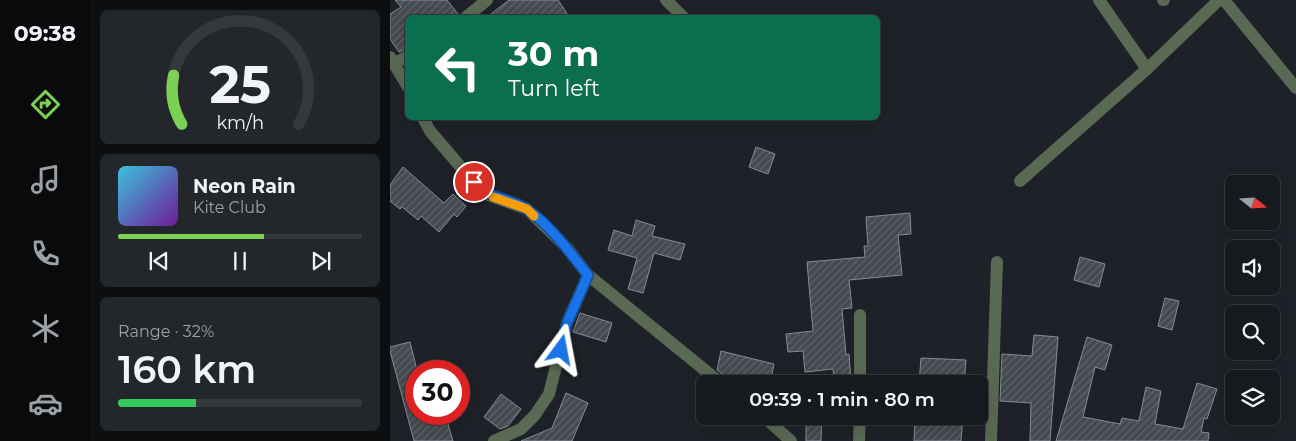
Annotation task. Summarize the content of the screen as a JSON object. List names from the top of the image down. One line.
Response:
{"north":"right","page":{"tabs":"09:38","turn":["30 m","Turn left"],"song":["Neon Rain","Kite Club"],"tile":["Range · 32%","160 km"],"limit":"30","trip":"09:39 · 1 min · 80 m","gauge":["25","km/h"]}}
